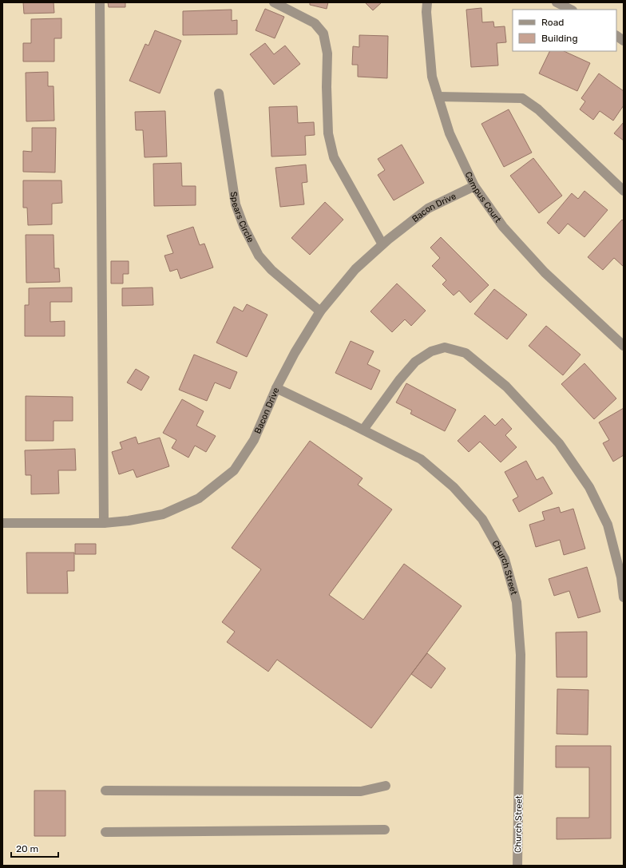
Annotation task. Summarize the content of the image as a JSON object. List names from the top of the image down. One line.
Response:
{"streets":{"street":["Campus Court","Bacon Drive","Spears Circle","Church Street"]},"crossings":[["Campus Court","Bacon Drive"],["Bacon Drive","Spears Circle"],["Bacon Drive","Church Street"]],"legend":["Road","Building"],"scale_bar":"20 m"}
